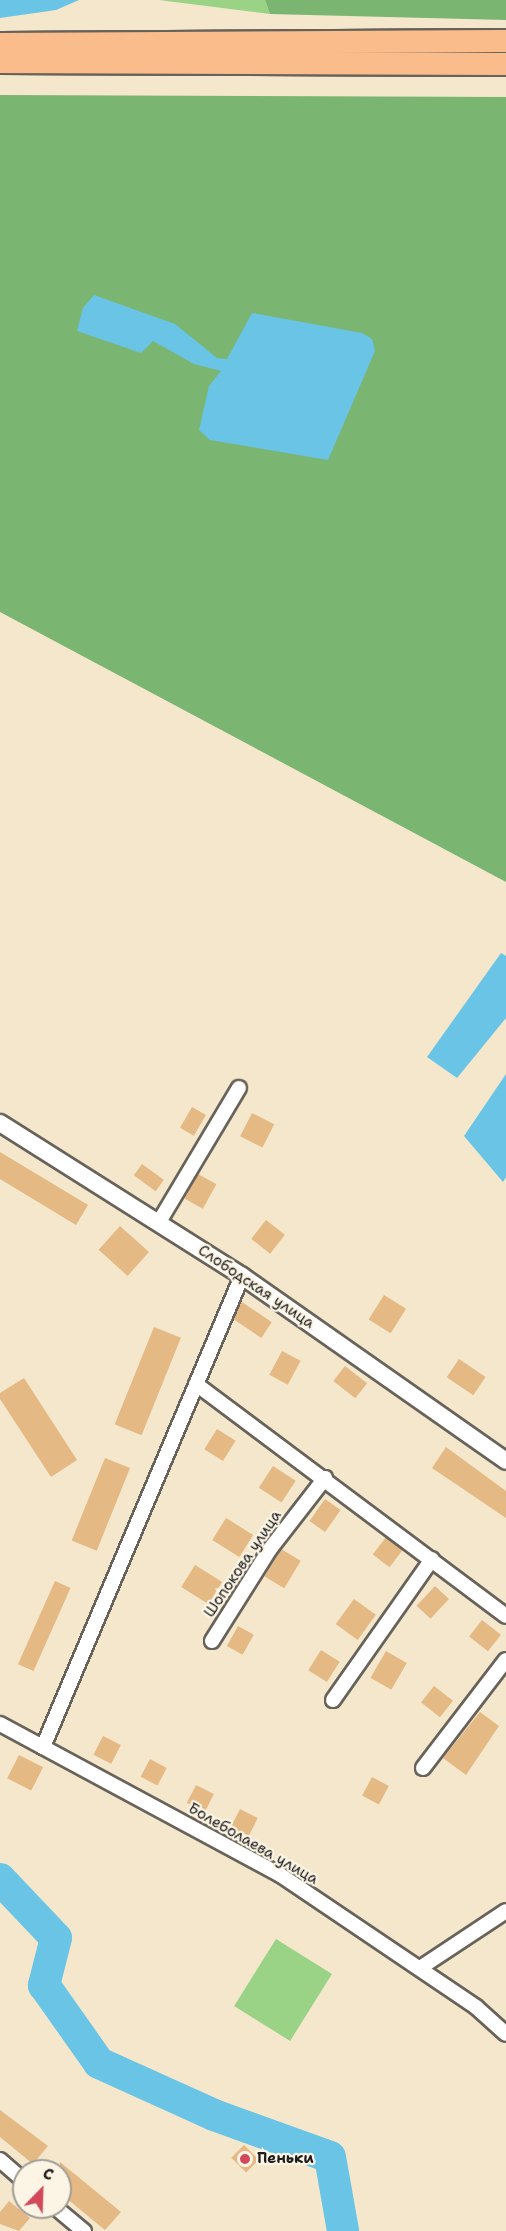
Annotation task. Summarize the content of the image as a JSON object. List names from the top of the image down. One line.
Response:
{"streets":{"street":["Слободская улица","Шопокова улица","Болеболаева улица"]},"places":["Пеньки"],"north":"top right"}
